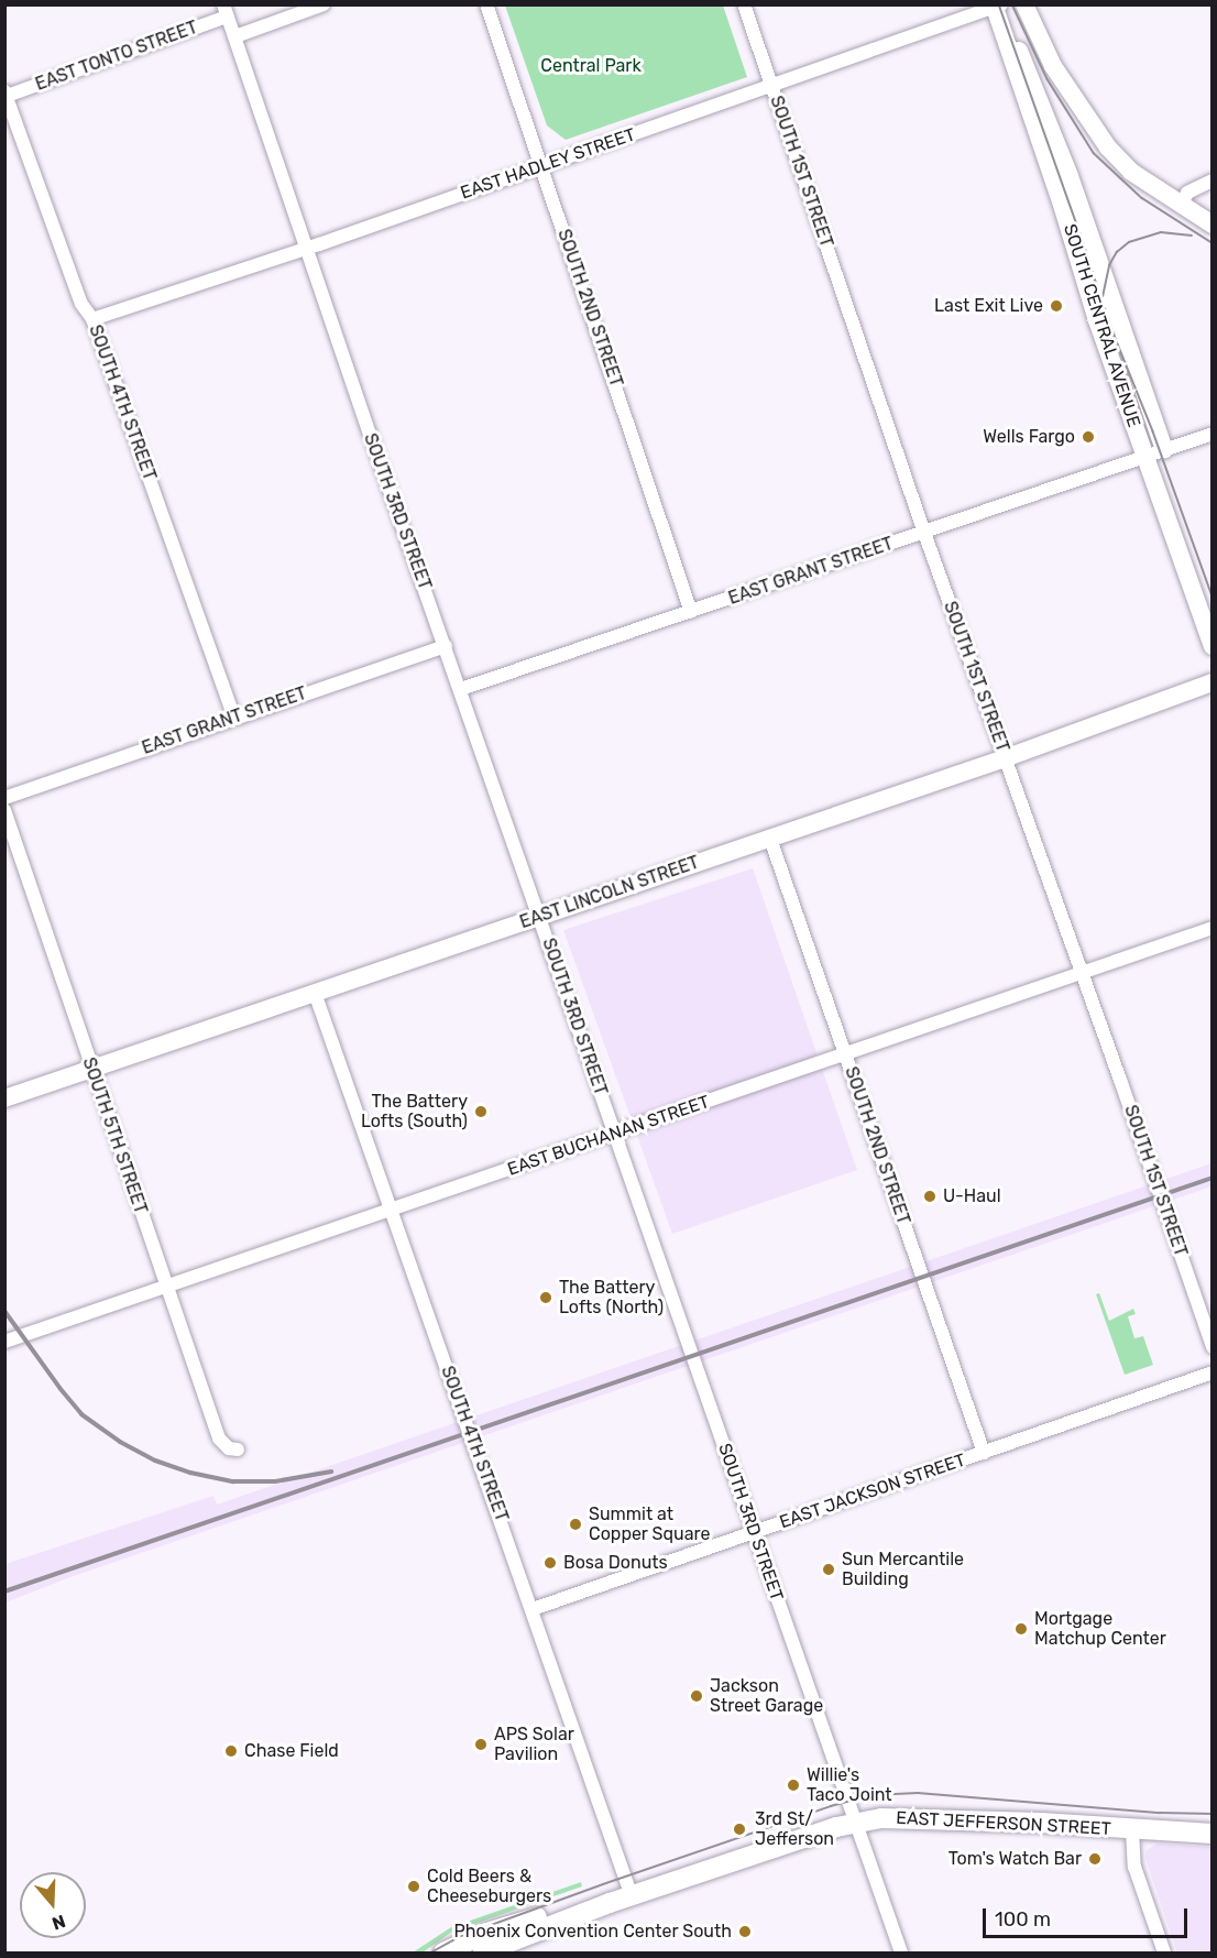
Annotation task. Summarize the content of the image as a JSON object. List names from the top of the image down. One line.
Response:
{"streets":{"main road":["SOUTH CENTRAL AVENUE","EAST LINCOLN STREET","EAST JEFFERSON STREET"],"street":["EAST TONTO STREET","EAST HADLEY STREET","SOUTH 1ST STREET","SOUTH 2ND STREET","SOUTH 4TH STREET","SOUTH 3RD STREET","EAST GRANT STREET","SOUTH 5TH STREET","EAST BUCHANAN STREET","EAST JACKSON STREET"]},"crossings":[["EAST TONTO STREET","SOUTH 4TH STREET"],["EAST TONTO STREET","SOUTH 3RD STREET"],["EAST HADLEY STREET","SOUTH 1ST STREET"],["EAST HADLEY STREET","SOUTH 2ND STREET"],["EAST HADLEY STREET","SOUTH CENTRAL AVENUE"],["EAST HADLEY STREET","SOUTH 4TH STREET"],["EAST HADLEY STREET","SOUTH 3RD STREET"],["SOUTH 1ST STREET","EAST GRANT STREET"],["SOUTH 1ST STREET","EAST LINCOLN STREET"],["SOUTH 1ST STREET","EAST BUCHANAN STREET"],["SOUTH 2ND STREET","EAST GRANT STREET"],["SOUTH 2ND STREET","EAST LINCOLN STREET"],["SOUTH 2ND STREET","EAST BUCHANAN STREET"],["SOUTH 2ND STREET","EAST JACKSON STREET"],["SOUTH CENTRAL AVENUE","EAST GRANT STREET"],["SOUTH 4TH STREET","EAST GRANT STREET"],["SOUTH 4TH STREET","EAST LINCOLN STREET"],["SOUTH 4TH STREET","EAST BUCHANAN STREET"],["SOUTH 4TH STREET","EAST JACKSON STREET"],["SOUTH 4TH STREET","EAST JEFFERSON STREET"],["SOUTH 3RD STREET","EAST GRANT STREET"],["SOUTH 3RD STREET","EAST LINCOLN STREET"],["SOUTH 3RD STREET","EAST BUCHANAN STREET"],["SOUTH 3RD STREET","EAST JACKSON STREET"],["SOUTH 3RD STREET","EAST JEFFERSON STREET"],["EAST LINCOLN STREET","SOUTH 5TH STREET"],["SOUTH 5TH STREET","EAST BUCHANAN STREET"]],"parks":["Central Park"],"places":["Last Exit Live","Wells Fargo","The Battery Lofts (South)","U-Haul","The Battery Lofts (North)","Summit at Copper Square","Bosa Donuts","Sun Mercantile Building","Mortgage Matchup Center","Jackson Street Garage","APS Solar Pavilion","Chase Field","Willie's Taco Joint","3rd St/ Jefferson","Tom's Watch Bar","Cold Beers & Cheeseburgers","Phoenix Convention Center South"],"scale_bar":"100 m","north":"bottom"}
